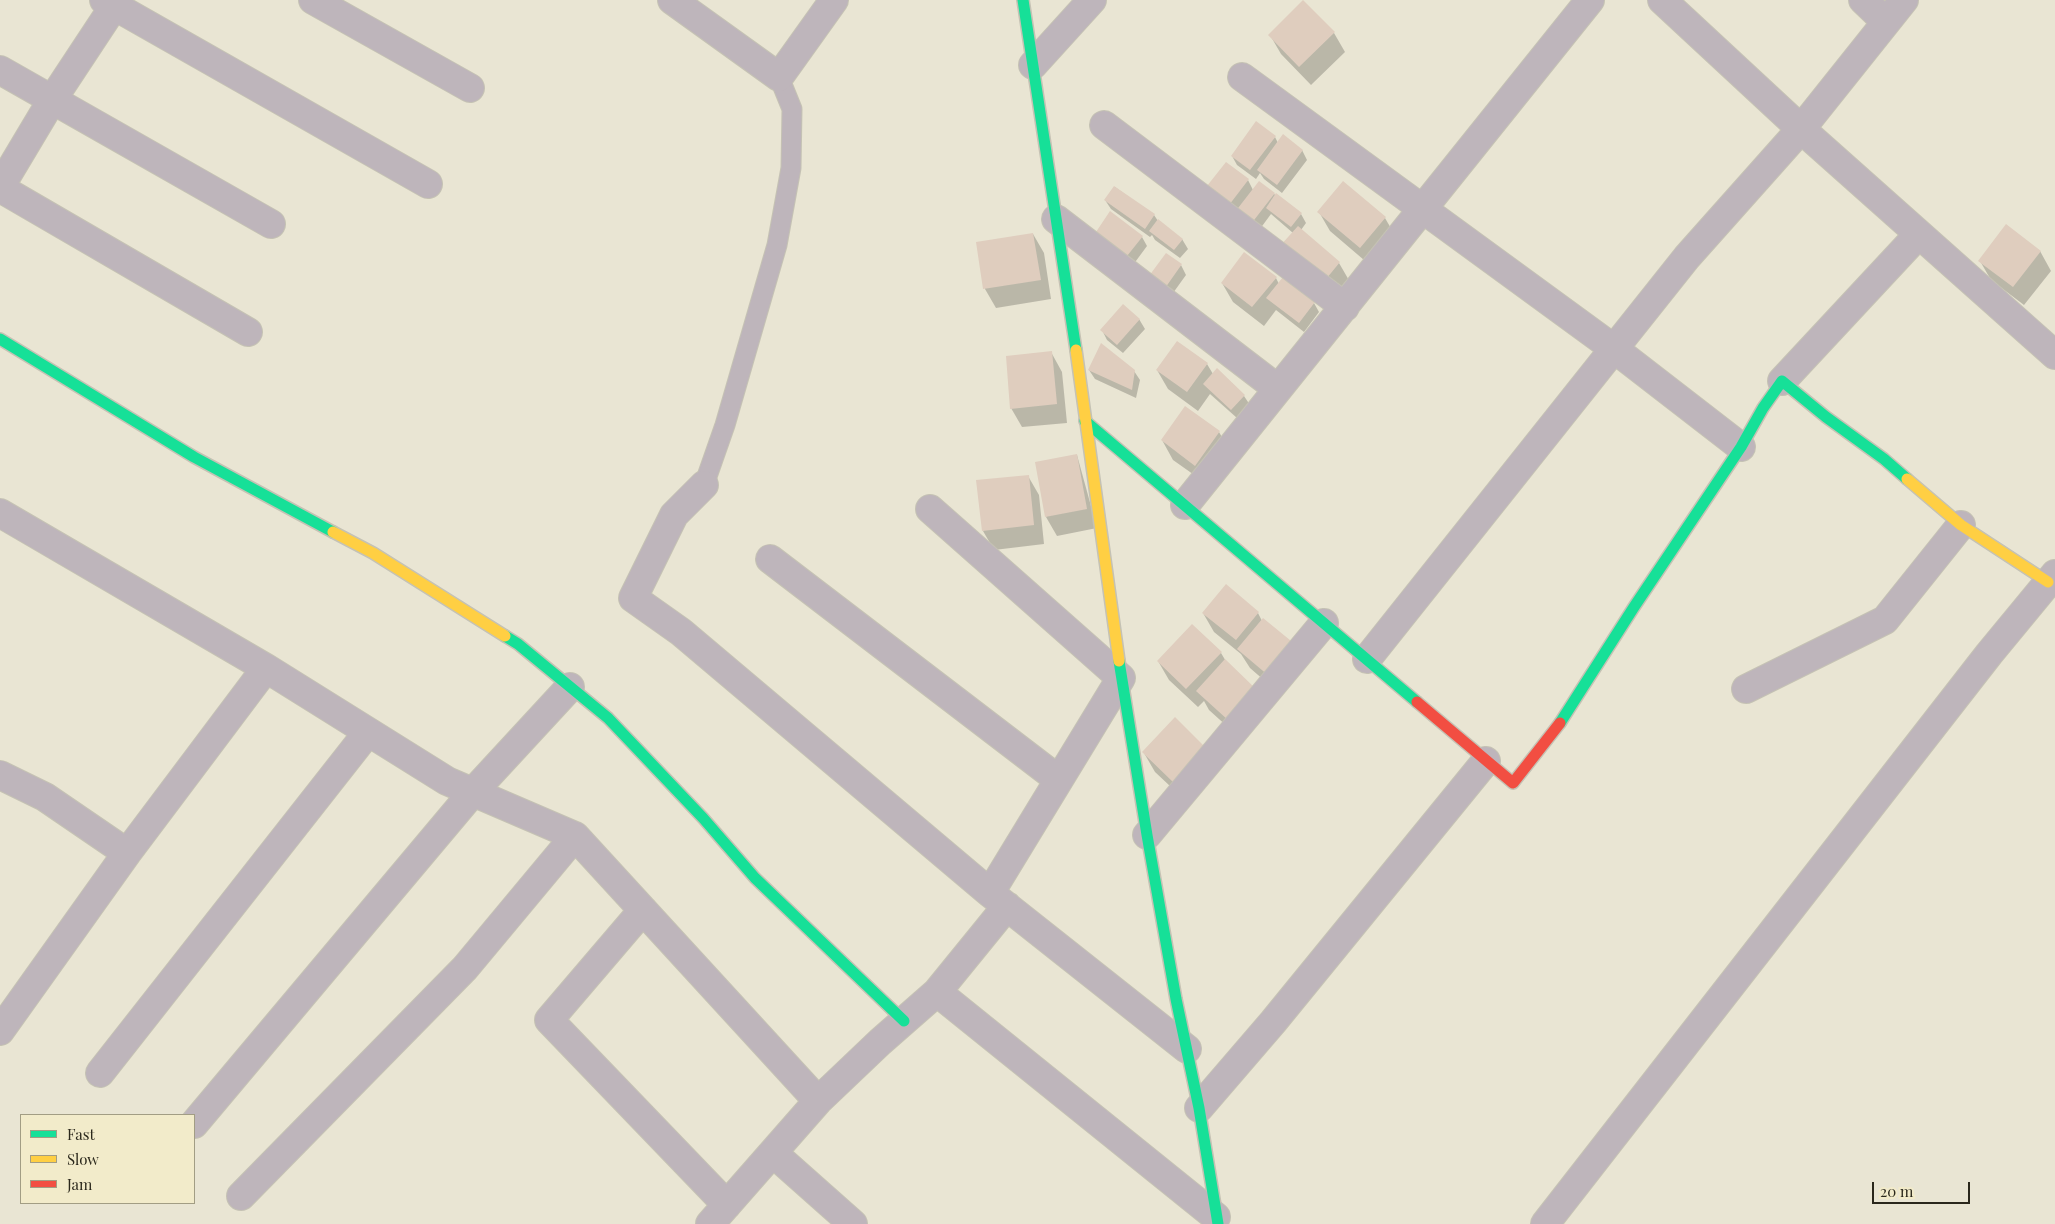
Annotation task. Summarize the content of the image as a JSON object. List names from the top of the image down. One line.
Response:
{"legend":["Fast","Slow","Jam"],"scale_bar":"20 m"}
